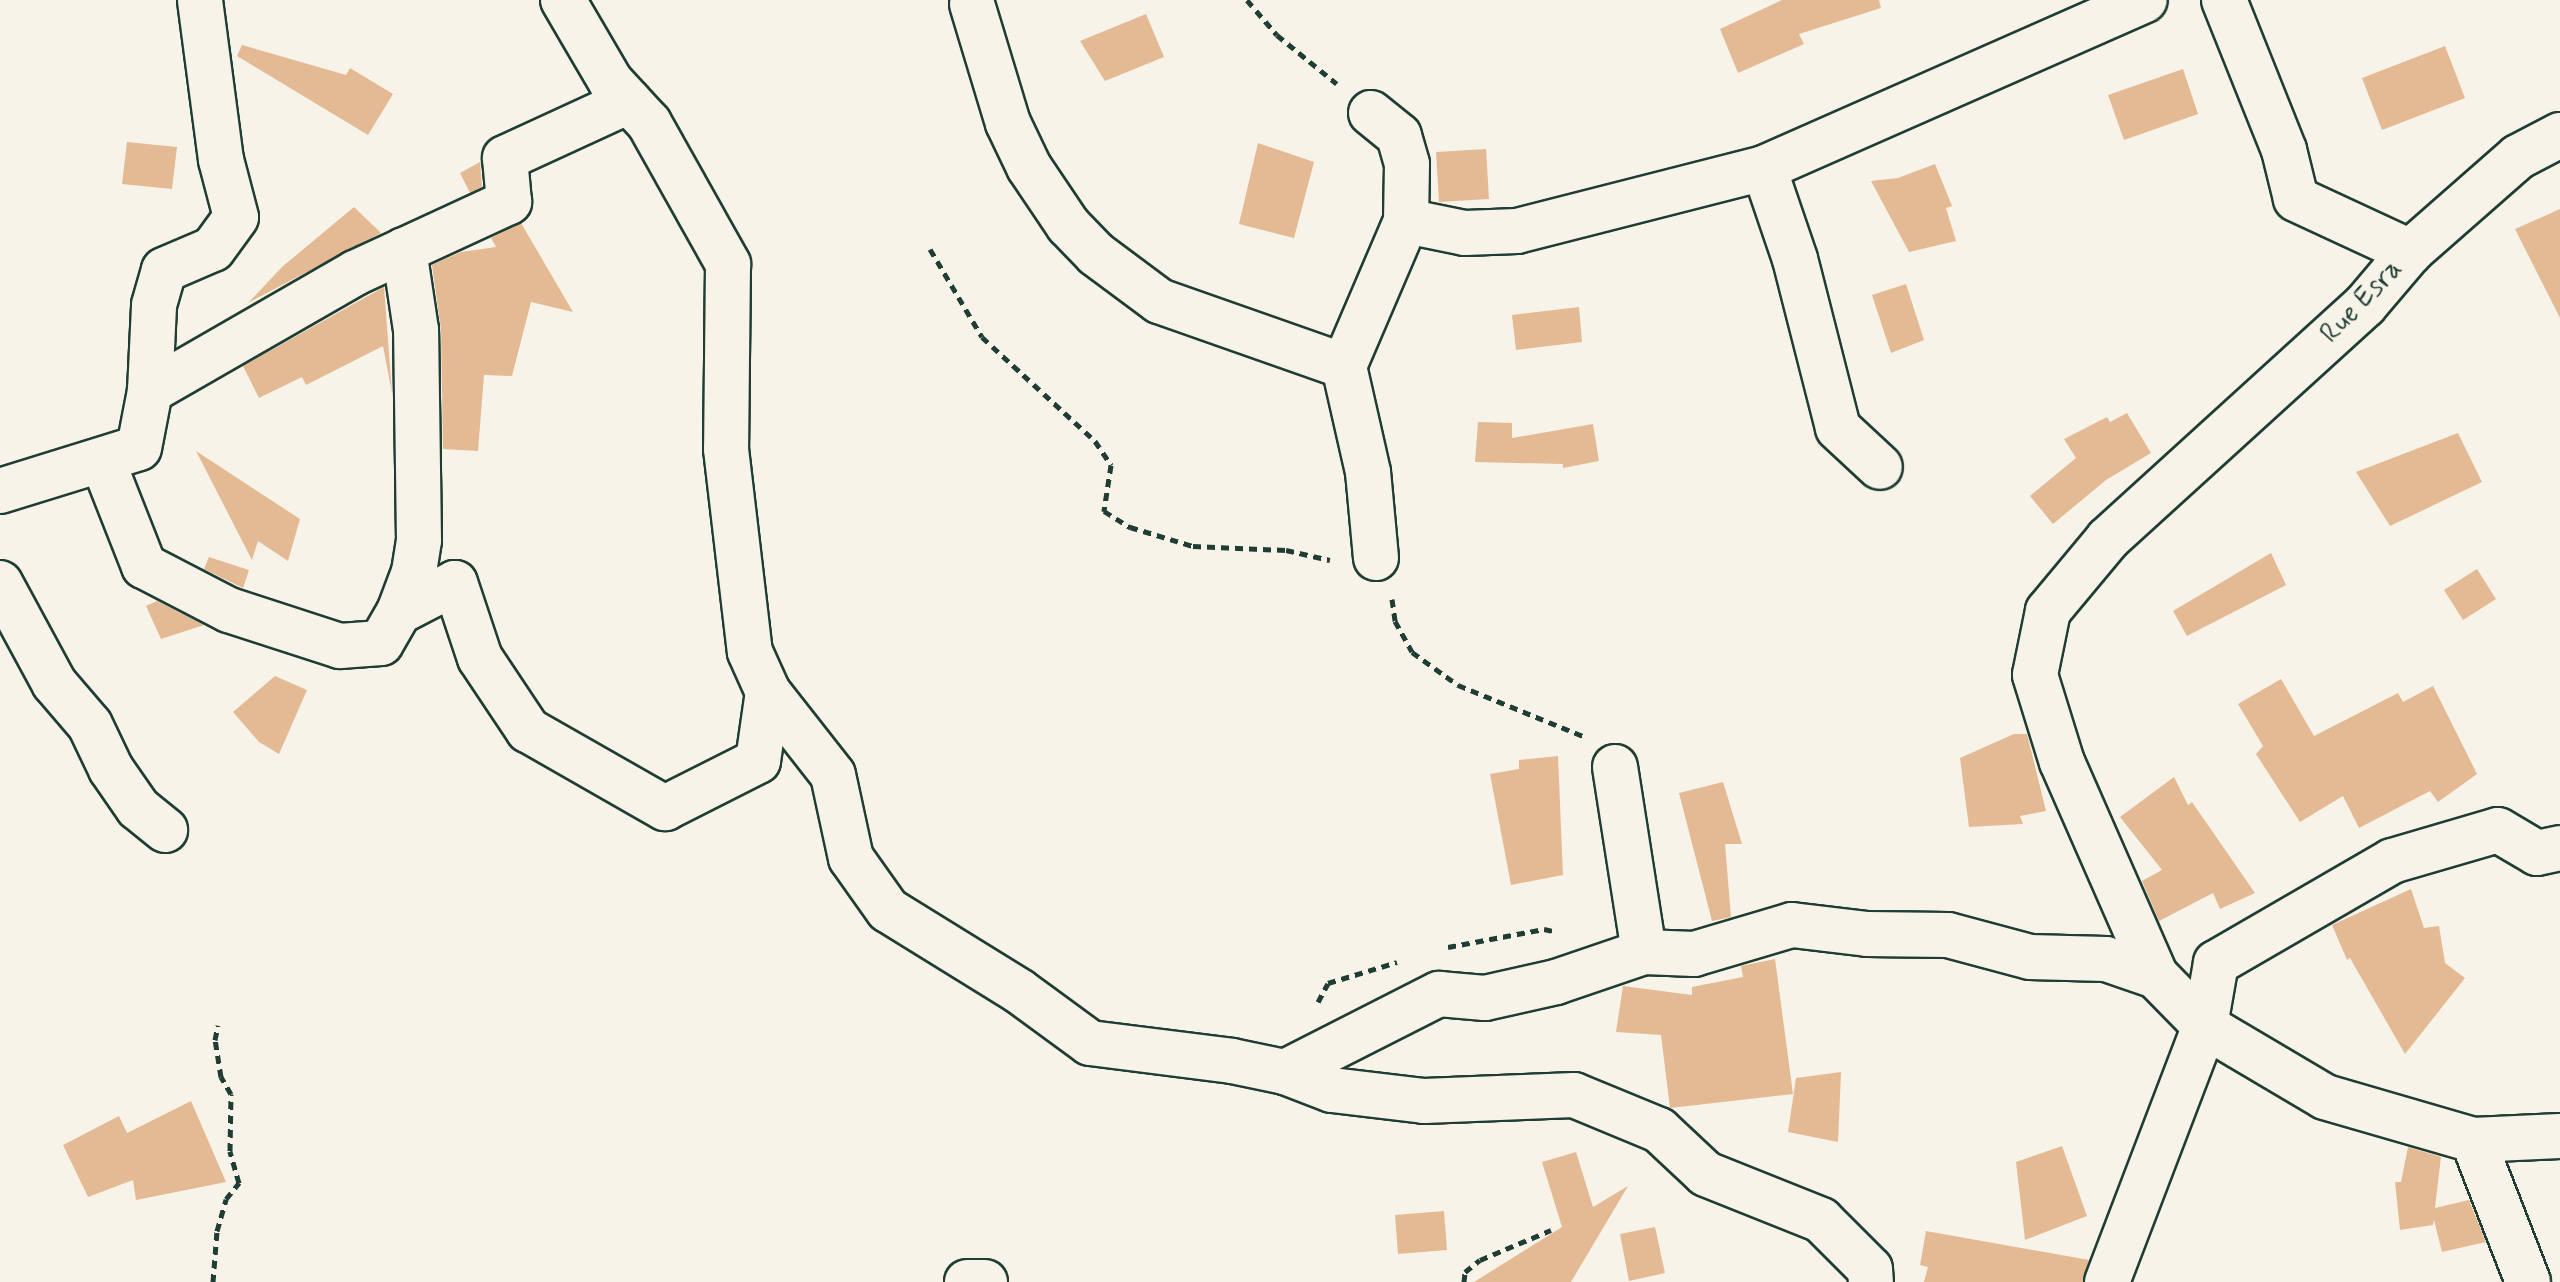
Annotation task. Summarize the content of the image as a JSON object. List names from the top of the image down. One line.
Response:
{"streets":{"street":["Rue Esra"]}}
